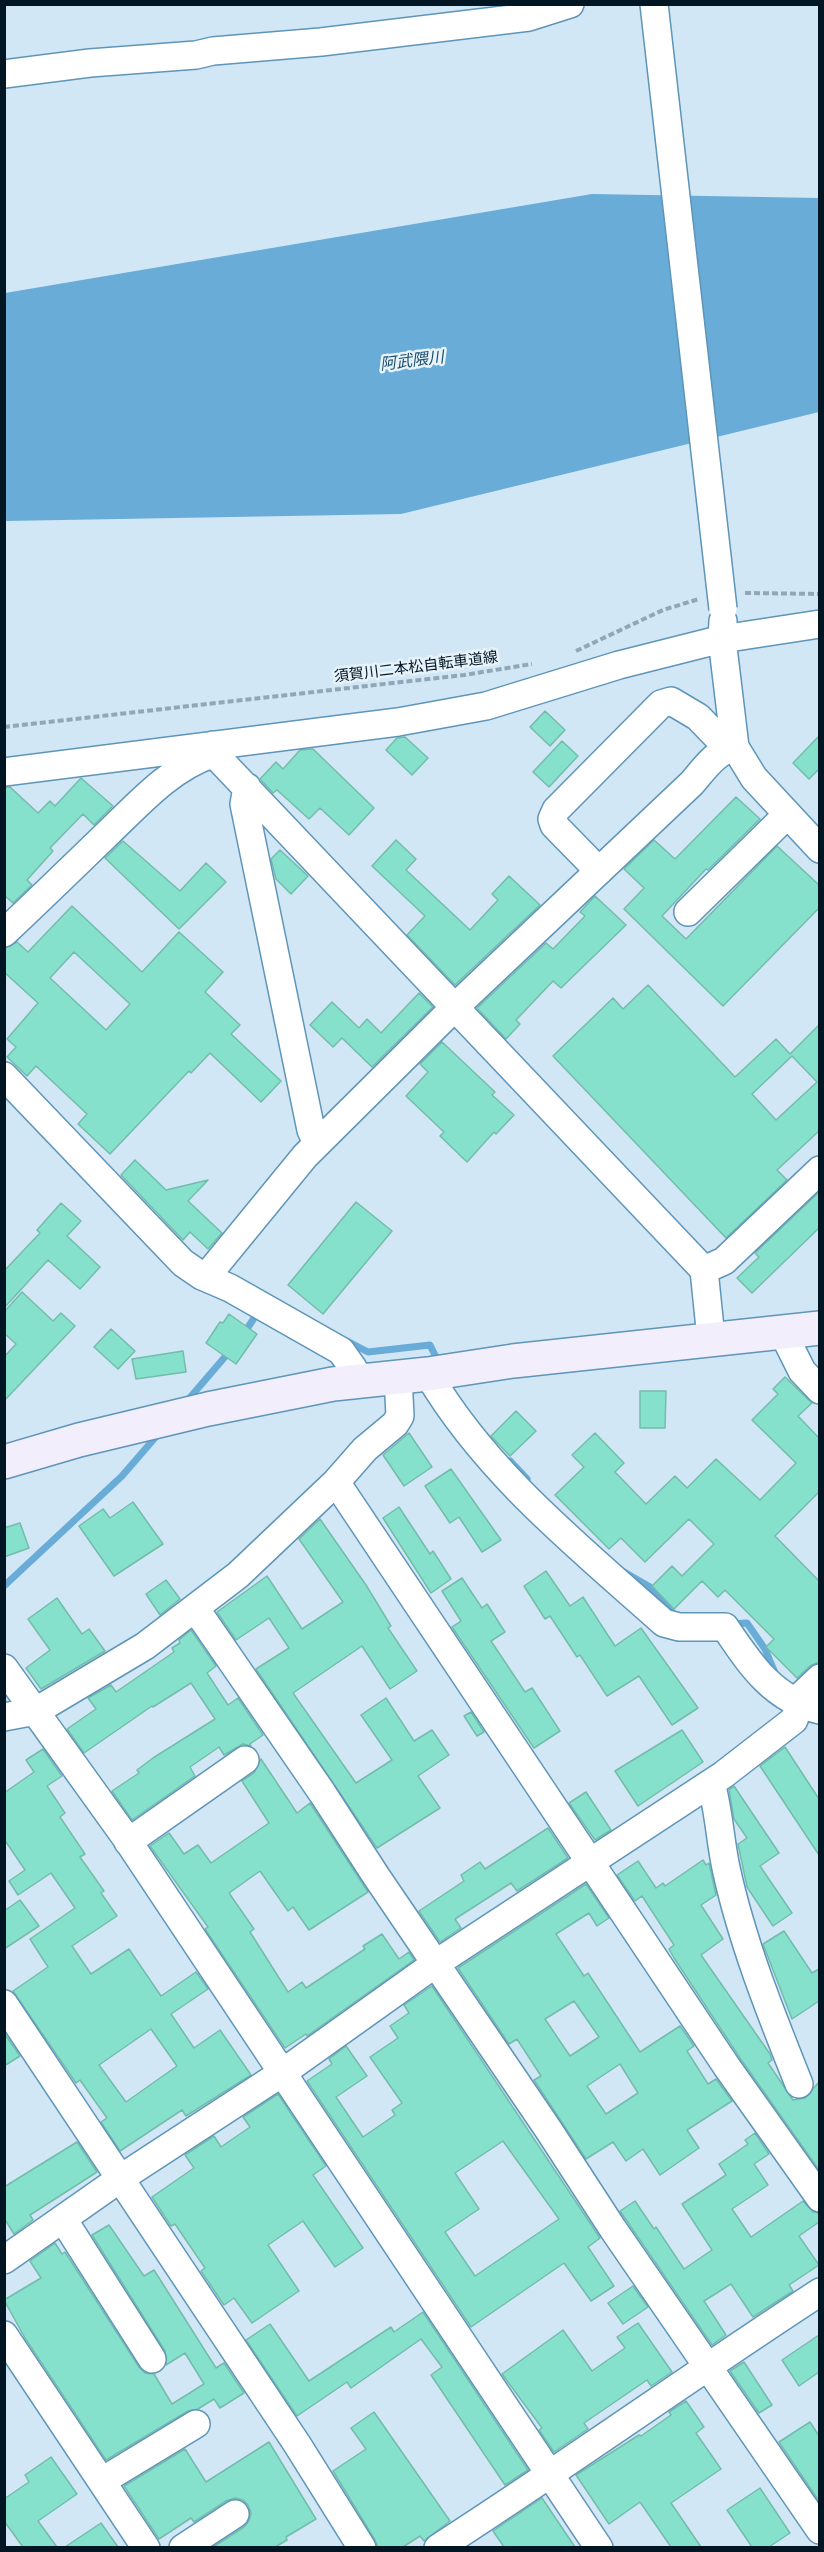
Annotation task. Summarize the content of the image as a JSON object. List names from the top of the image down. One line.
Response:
{"streets":{"path":["須賀川二本松自転車道線"]},"water":["阿武隈川"]}
